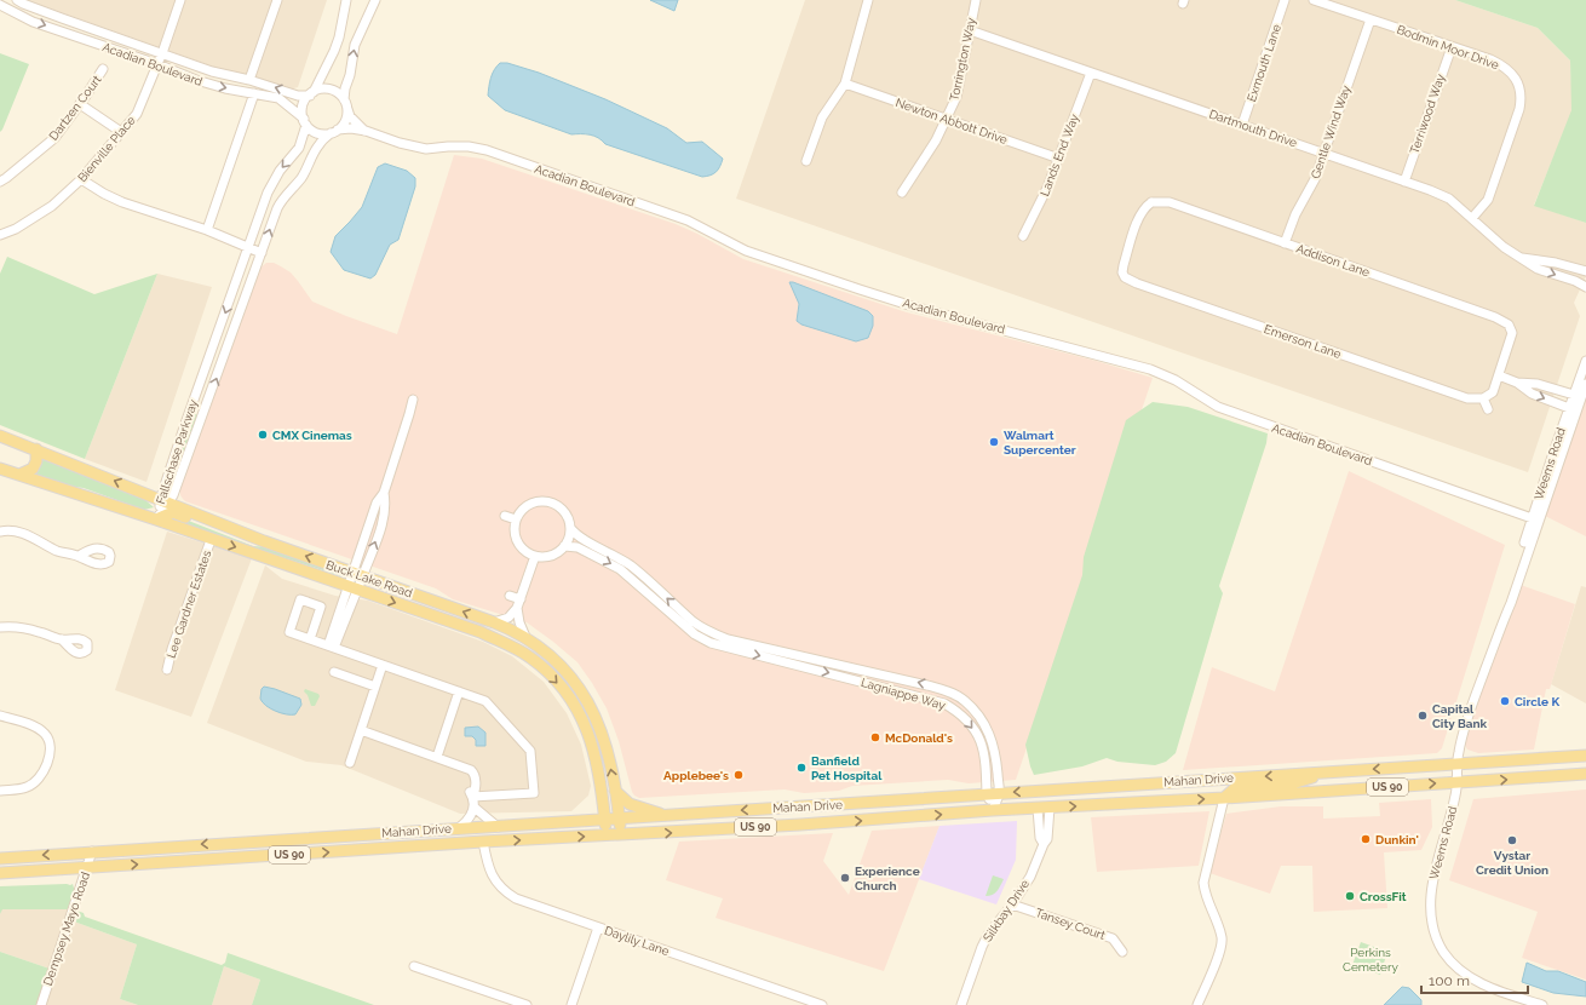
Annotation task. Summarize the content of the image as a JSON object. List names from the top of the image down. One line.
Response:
{"streets":{"main road":["Buck Lake Road","Mahan Drive","US 90"],"street":["Bodmin Moor Drive","Torrington Way","Exmouth Lane","Acadian Boulevard","Dartzen Court","Terriwood Way","Newton Abbott Drive","Dartmouth Drive","Gentle Wind Way","Bienville Place","Lands End Way","Addison Lane","Emerson Lane","Fallschase Parkway","Weems Road","Lee Gardner Estates","Lagniappe Way","Silkbay Drive","Tansey Court","Dempsey Mayo Road","Daylily Lane"]},"crossings":[["Bodmin Moor Drive","Terriwood Way"],["Bodmin Moor Drive","Dartmouth Drive"],["Bodmin Moor Drive","Gentle Wind Way"],["Torrington Way","Newton Abbott Drive"],["Torrington Way","Dartmouth Drive"],["Exmouth Lane","Dartmouth Drive"],["Acadian Boulevard","Bienville Place"],["Acadian Boulevard","Fallschase Parkway"],["Acadian Boulevard","Weems Road"],["Terriwood Way","Dartmouth Drive"],["Newton Abbott Drive","Lands End Way"],["Dartmouth Drive","Gentle Wind Way"],["Dartmouth Drive","Lands End Way"],["Gentle Wind Way","Addison Lane"],["Addison Lane","Emerson Lane"],["Fallschase Parkway","Buck Lake Road"],["Weems Road","Mahan Drive"],["Buck Lake Road","Lee Gardner Estates"],["Buck Lake Road","Mahan Drive"],["Lagniappe Way","Mahan Drive"],["Mahan Drive","Silkbay Drive"],["Mahan Drive","Dempsey Mayo Road"],["Mahan Drive","Daylily Lane"],["Silkbay Drive","Tansey Court"]],"parks":["Perkins Cemetery"],"places":["CMX Cinemas","Walmart Supercenter","Circle K","Capital City Bank","McDonald's","Banfield Pet Hospital","Applebee's","Dunkin'","Vystar Credit Union","Experience Church","CrossFit"],"scale_bar":"100 m"}
